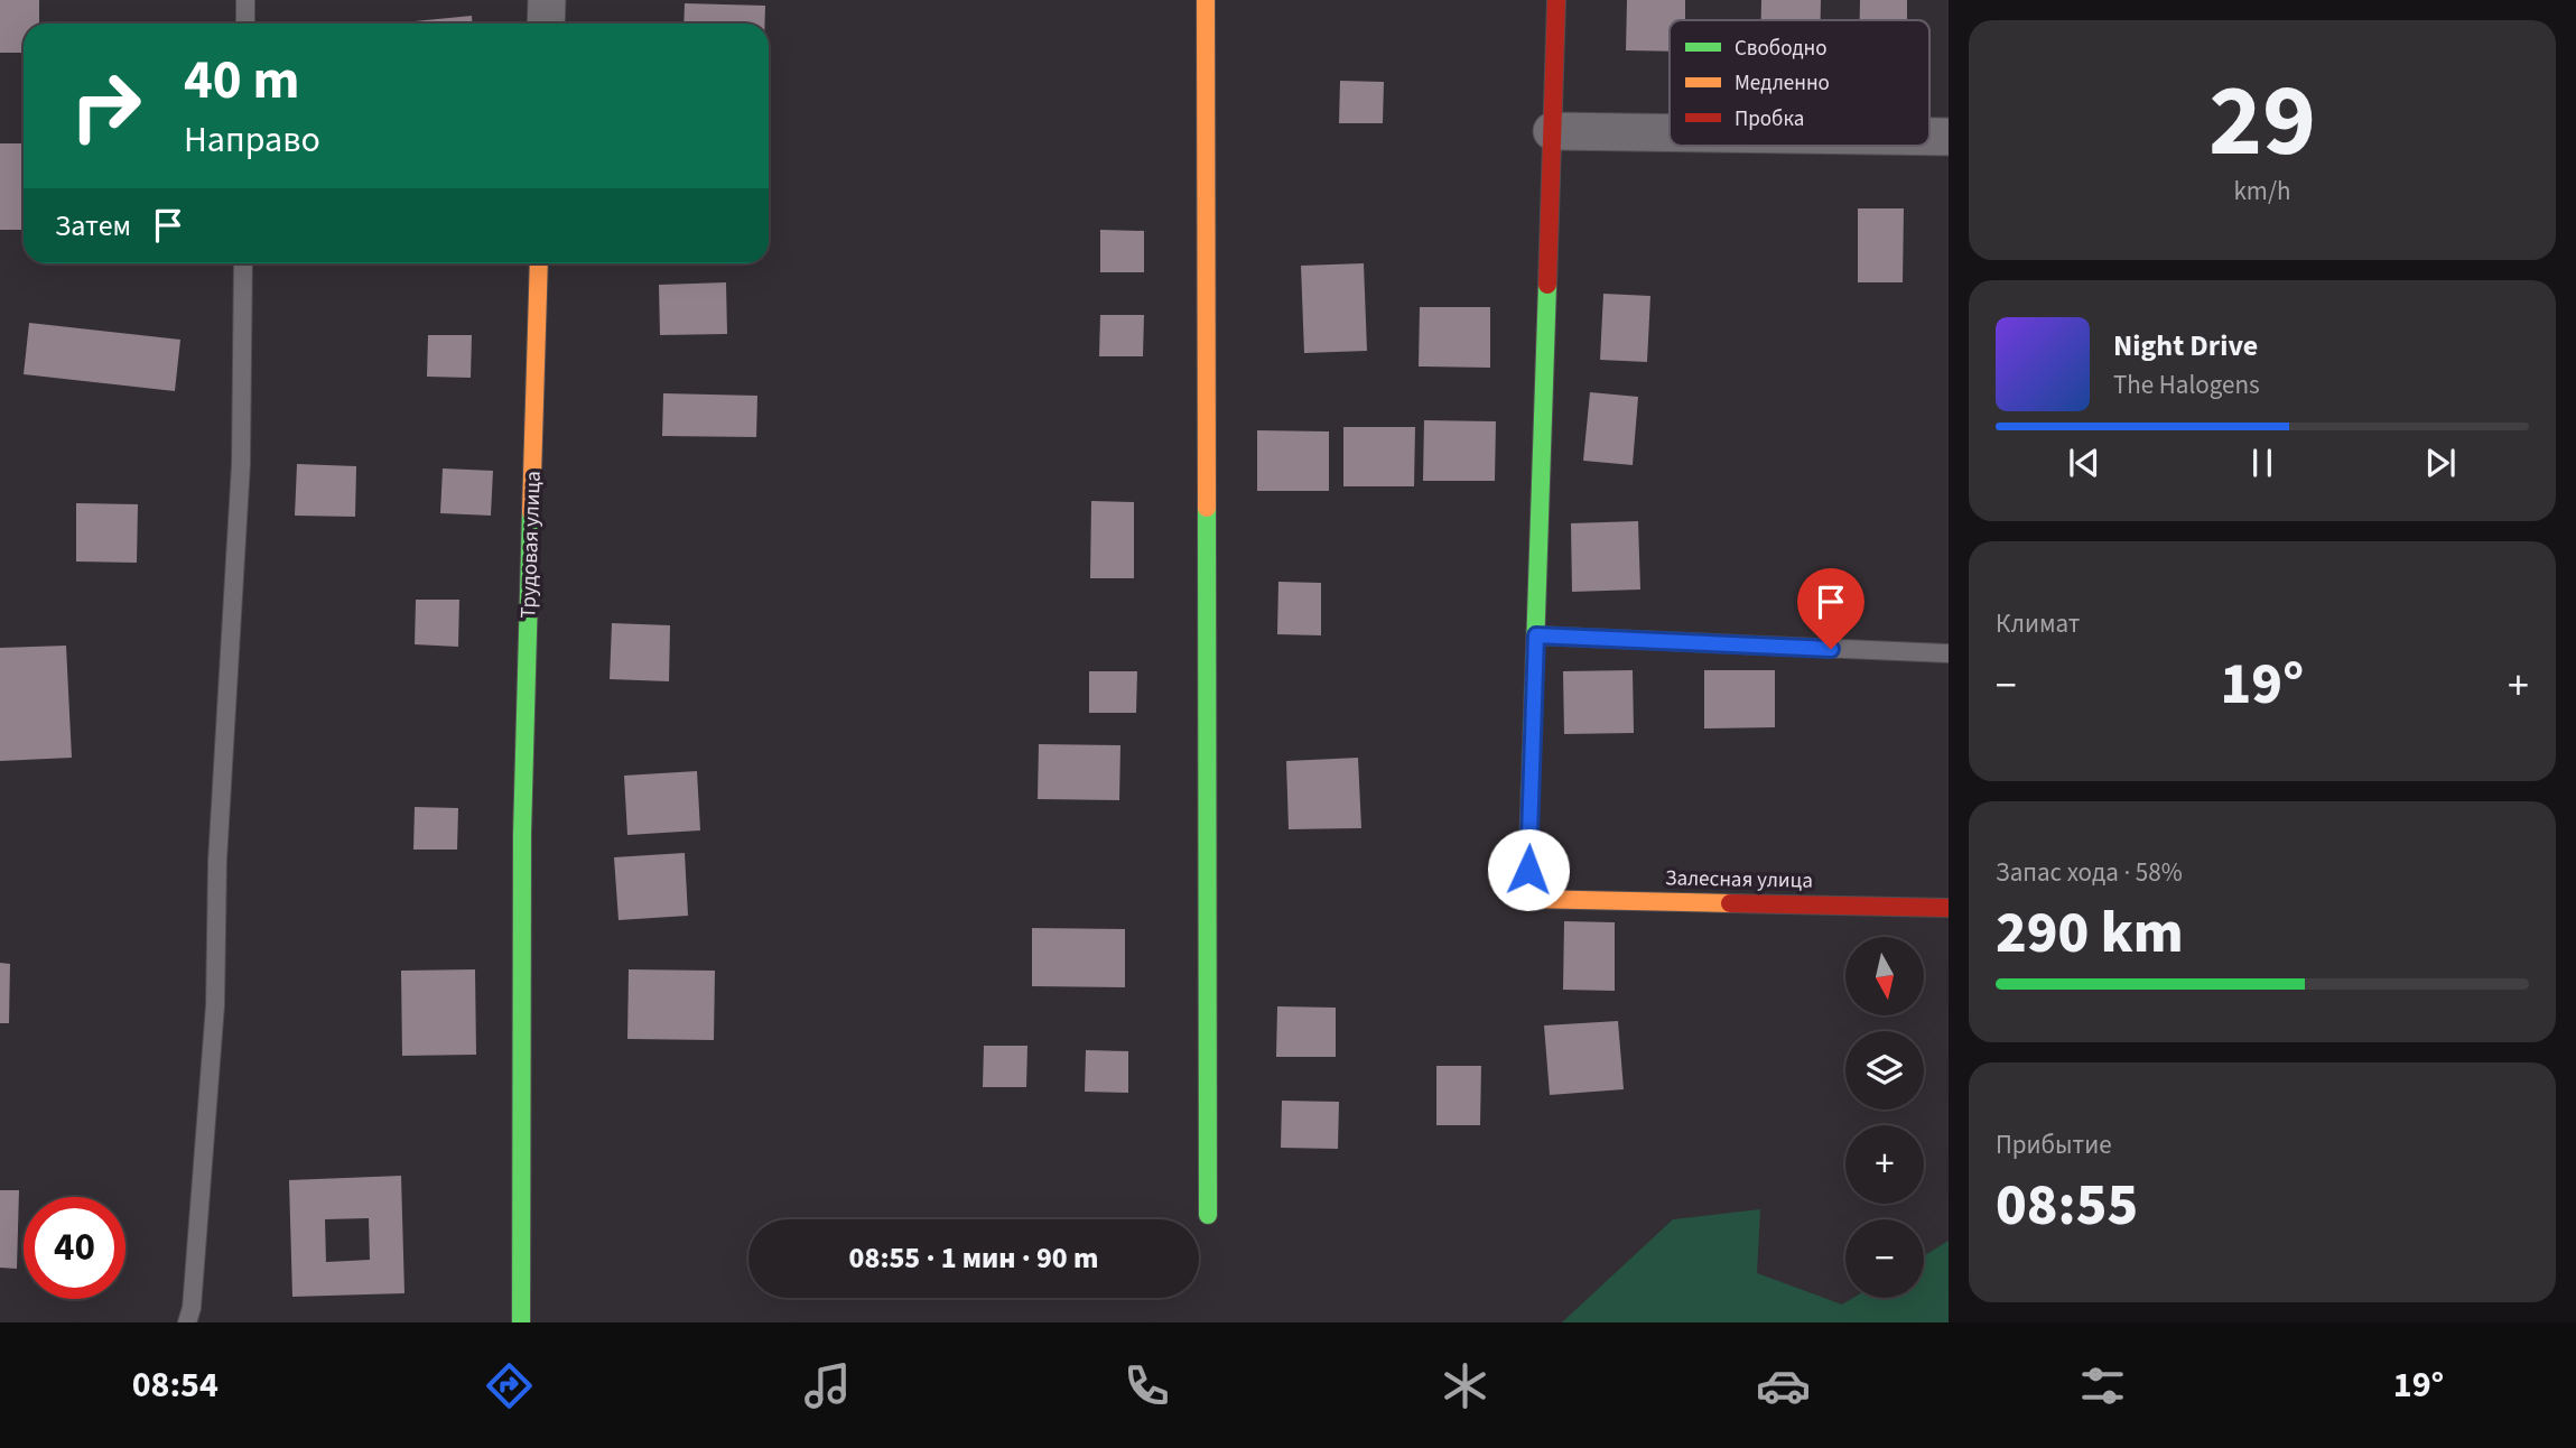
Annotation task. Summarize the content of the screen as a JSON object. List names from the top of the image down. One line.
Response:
{"streets":{"street":["Трудовая улица","Залесная улица"]},"legend":["Свободно","Медленно","Пробка"],"north":"bottom","page":{"tile":[["29","km/h"],"Климат",["Запас хода · 58%","290 km"],["Прибытие","08:55"]],"turn":["40 m","Направо"],"then":"Затем","song":["Night Drive","The Halogens"],"heat":["−","19°","+"],"map_buttons":["+","−"],"limit":"40","trip":"08:55 · 1 мин · 90 m","tabs":["08:54","19°"]}}
